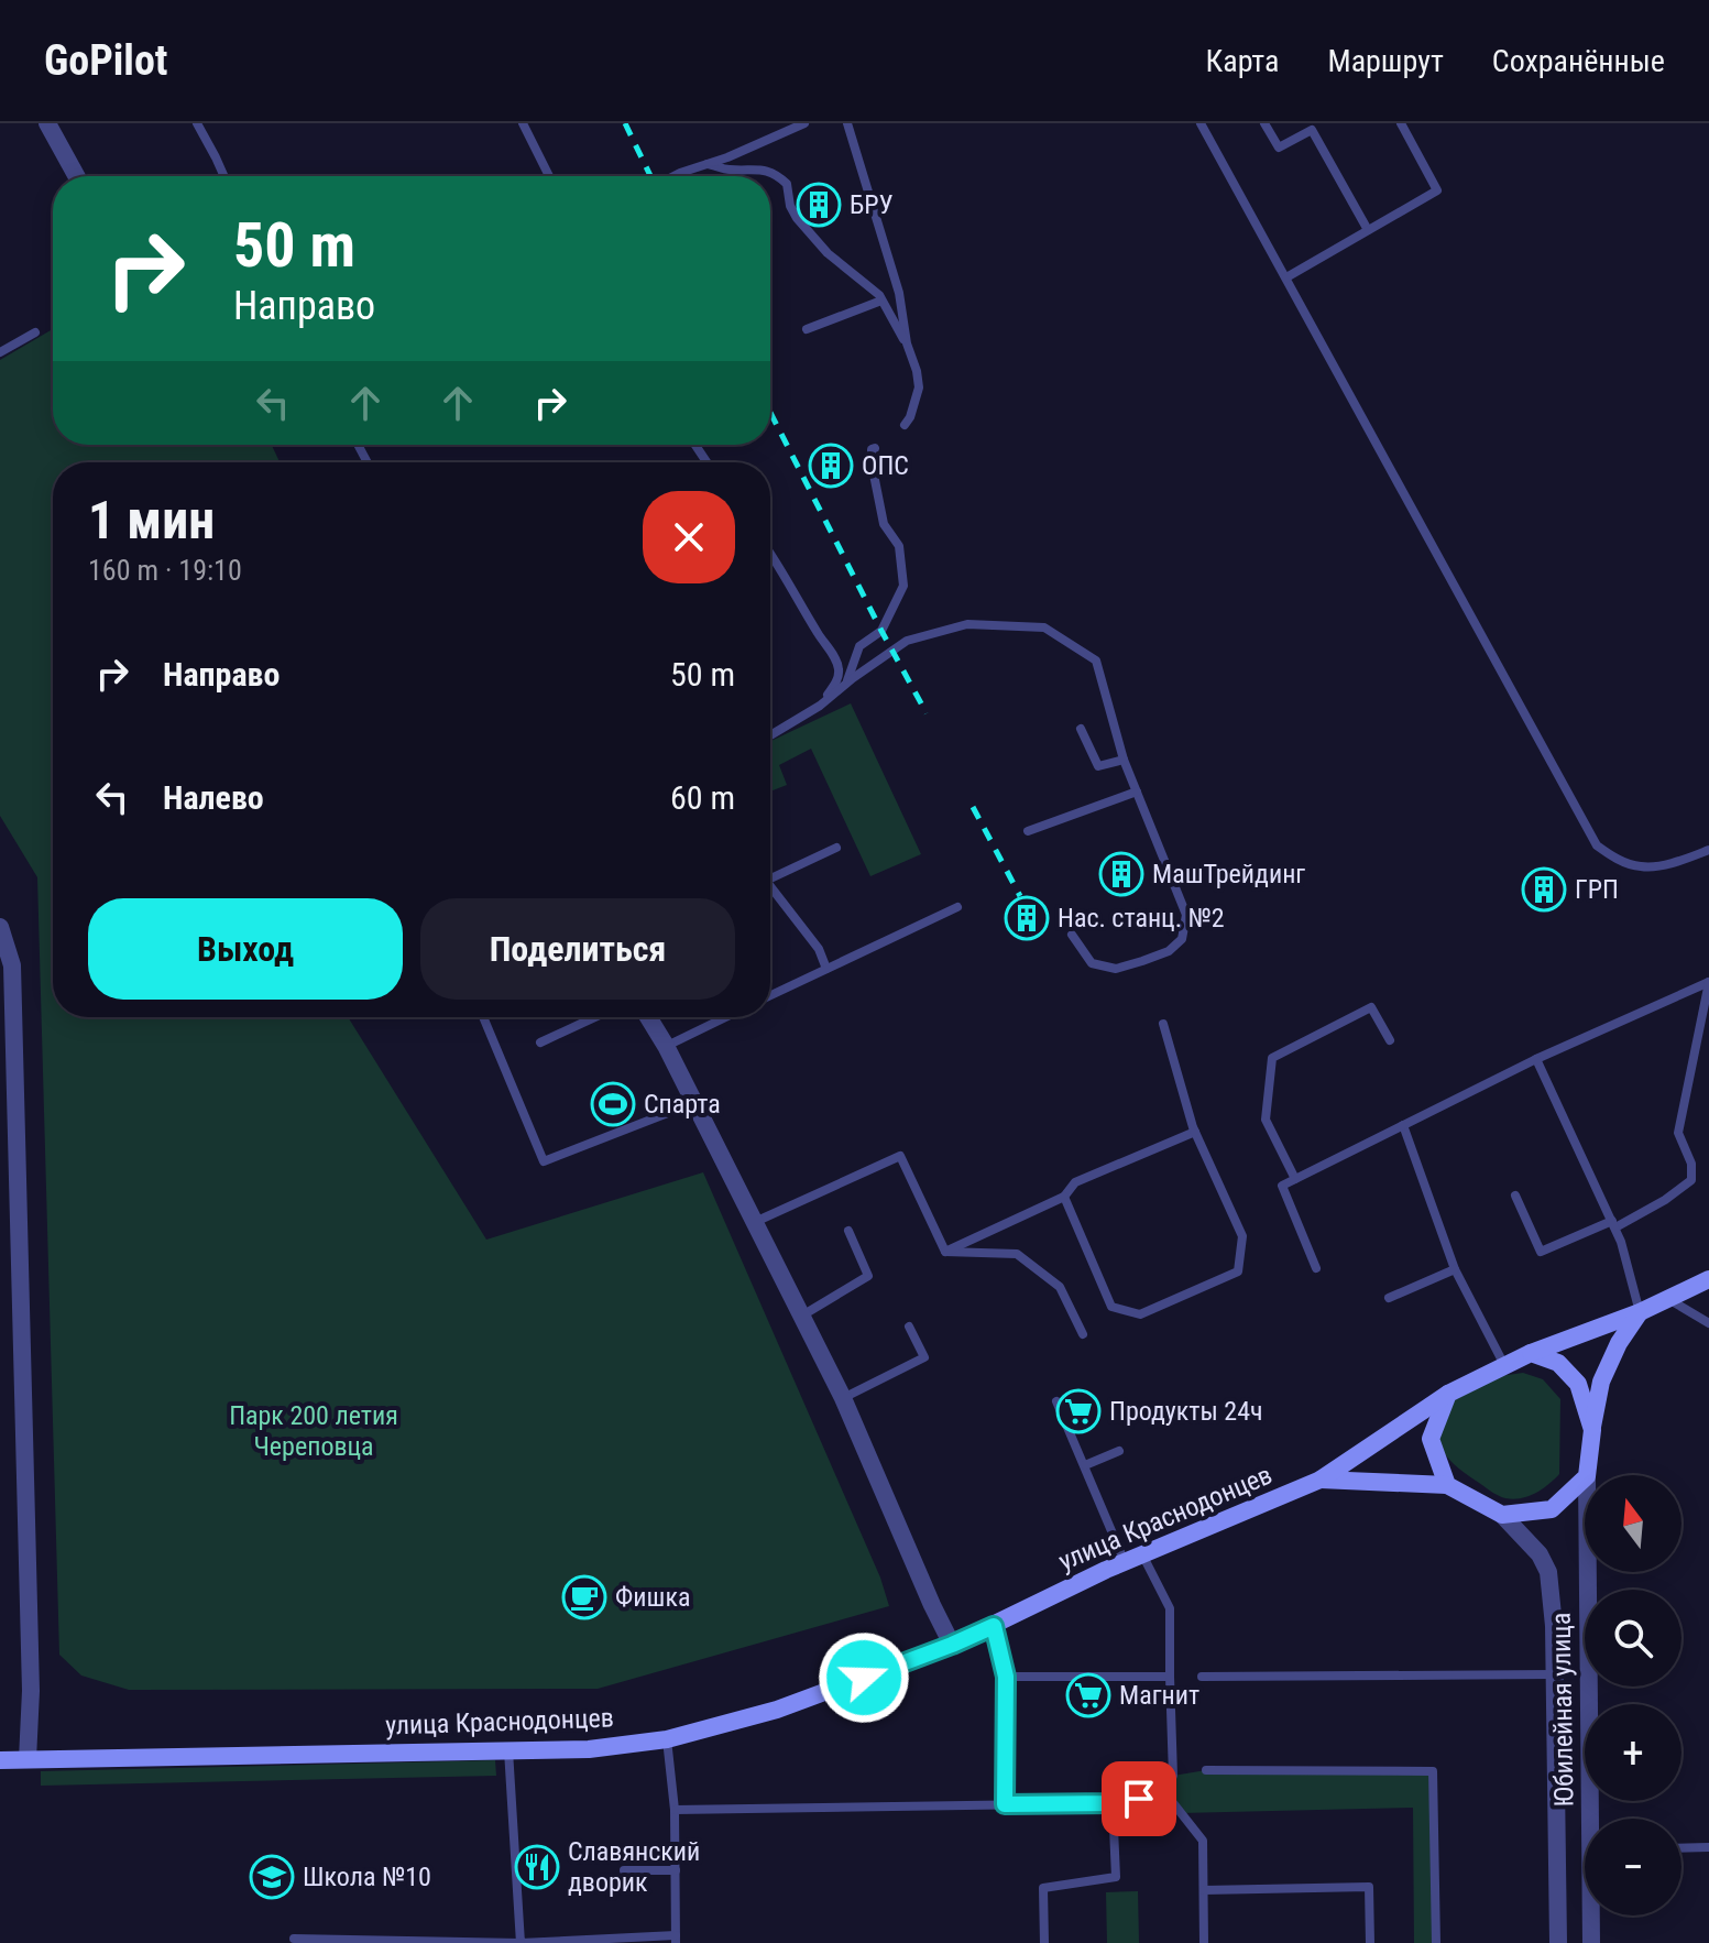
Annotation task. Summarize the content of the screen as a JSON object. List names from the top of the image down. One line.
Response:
{"streets":{"main road":["улица Краснодонцев"],"street":["Юбилейная улица"]},"parks":["Парк 200 летия Череповца"],"places":{"building":["БРУ","ОПС","МашТрейдинг","ГРП","Нас. станц. №2"],"sports":["Спарта"],"supermarket":["Продукты 24ч","Магнит"],"cafe":["Фишка"],"restaurant":["Славянский дворик"],"school or university":["Школа №10"]},"north":"top","page":{"header":"GoPilot","nav":["Карта","Маршрут","Сохранённые"],"turn":["50 m","Направо"],"heading":["1 мин","160 m · 19:10"],"list":[{"name":"Направо","value":"50 m"},{"name":"Налево","value":"60 m"}],"buttons":["Выход","Поделиться"],"map_buttons":["+","−"]}}
